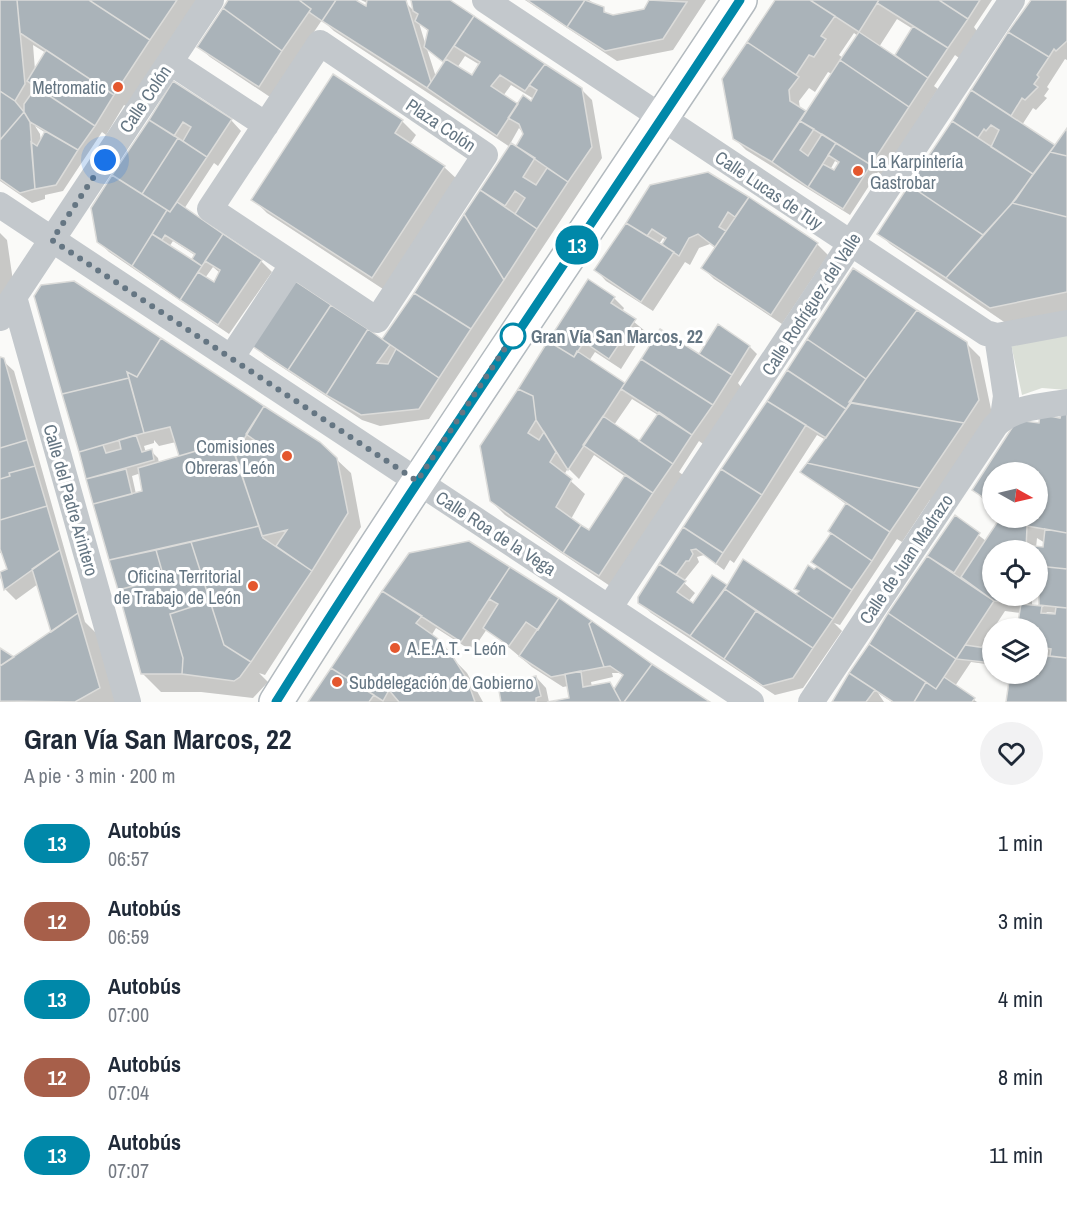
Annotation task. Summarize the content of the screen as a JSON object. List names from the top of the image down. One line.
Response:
{"streets":{"street":["Calle Colón","Plaza Colón","Calle Lucas de Tuy","Calle Rodríguez del Valle","Calle del Padre Arintero","Calle Roa de la Vega","Calle de Juan Madrazo"]},"crossings":[["Calle Colón","Calle del Padre Arintero"],["Calle Colón","Calle Roa de la Vega"],["Calle Lucas de Tuy","Calle Rodríguez del Valle"],["Calle Rodríguez del Valle","Calle Roa de la Vega"]],"places":["Metromatic","La Karpintería Gastrobar","Gran Vía San Marcos, 22","Comisiones Obreras León","Oficina Territorial de Trabajo de León","A.E.A.T. - León","Subdelegación de Gobierno"],"lines":["bus line 13"],"north":"right","page":{"on_map":"13","heading":["Gran Vía San Marcos, 22","A pie · 3 min · 200 m"],"list":[{"mark":"13","name":"Autobús","note":"06:57","value":"1 min"},{"mark":"12","name":"Autobús","note":"06:59","value":"3 min"},{"mark":"13","name":"Autobús","note":"07:00","value":"4 min"},{"mark":"12","name":"Autobús","note":"07:04","value":"8 min"},{"mark":"13","name":"Autobús","note":"07:07","value":"11 min"}]}}
